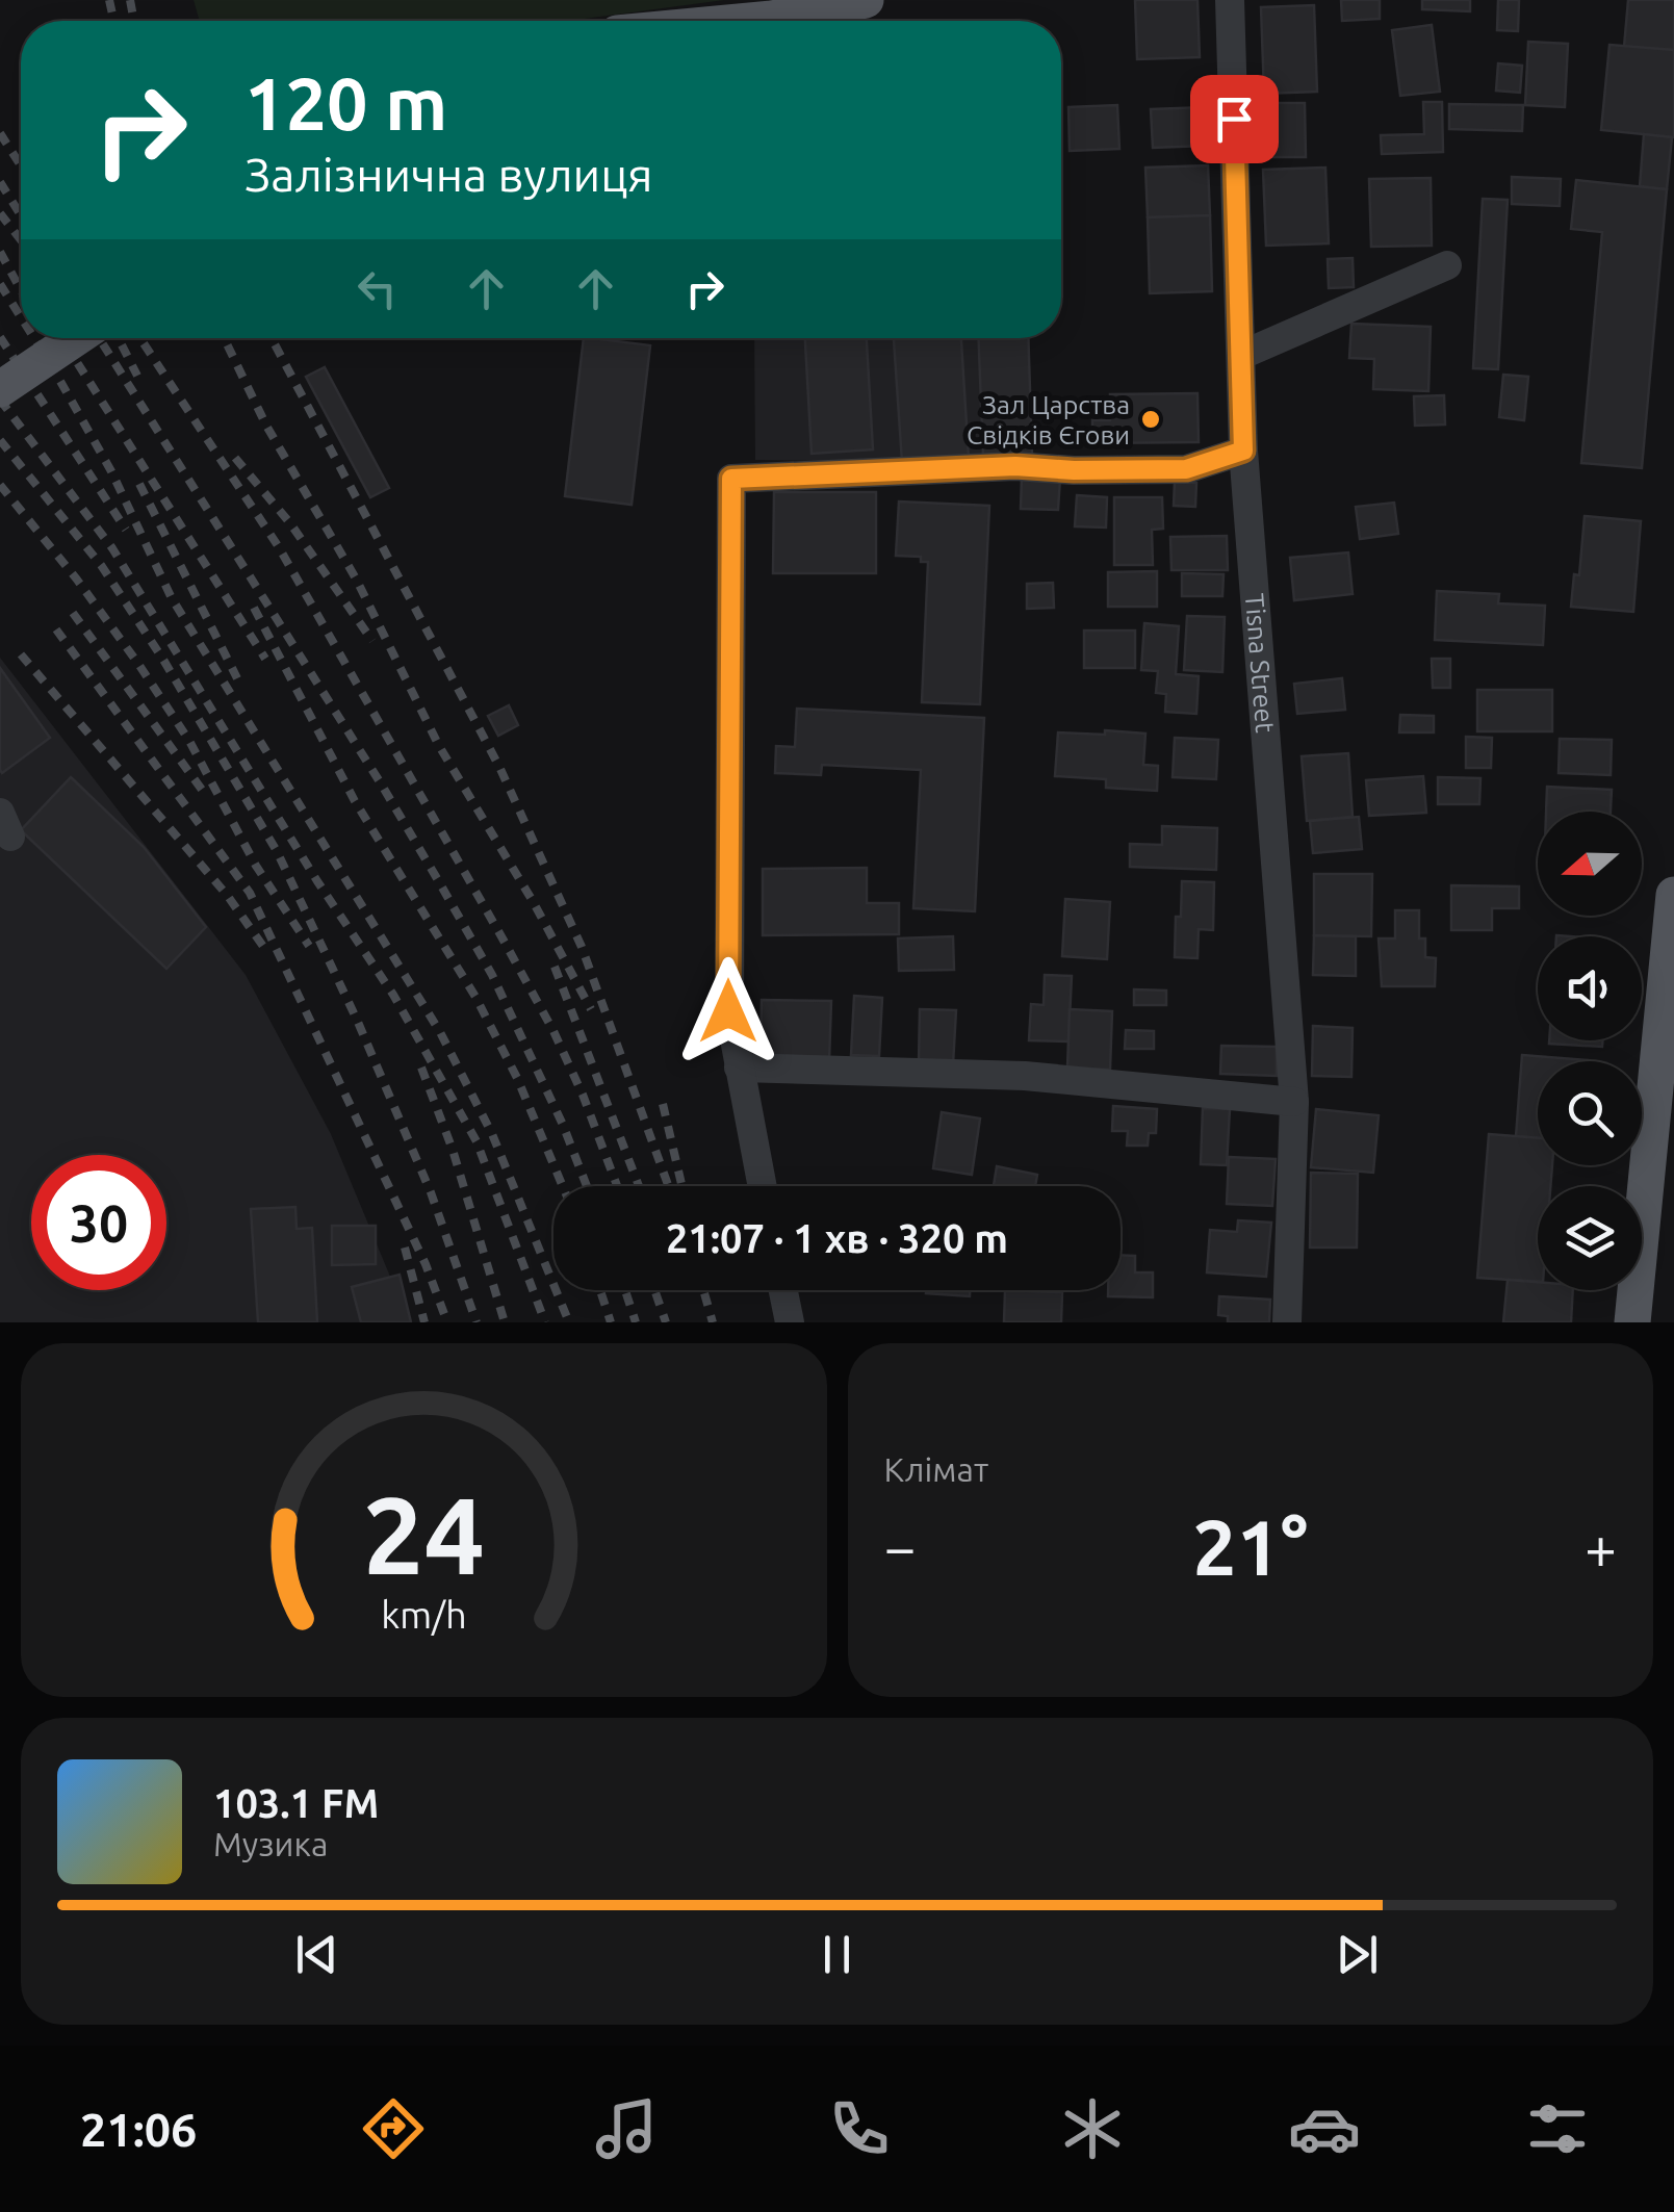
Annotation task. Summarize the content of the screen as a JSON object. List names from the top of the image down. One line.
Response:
{"streets":{"street":["Tisna Street"]},"places":["Зал Царства Свідків Єгови"],"north":"left","page":{"turn":["120 m","Залізнична вулиця"],"limit":"30","trip":"21:07 · 1 хв · 320 m","tile":"Клімат","heat":["−","21°","+"],"song":["103.1 FM","Музика"],"tabs":"21:06","gauge":["24","km/h"]}}
